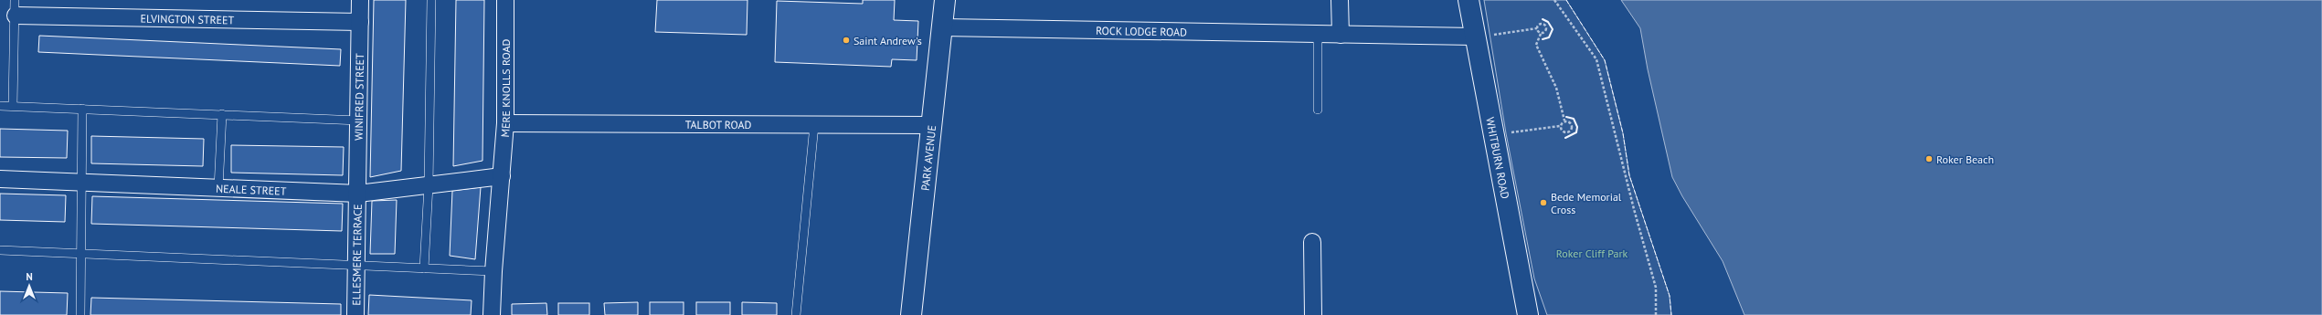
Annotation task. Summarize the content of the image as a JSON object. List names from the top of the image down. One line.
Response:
{"streets":{"main road":["PARK AVENUE","WHITBURN ROAD"],"street":["ELVINGTON STREET","ROCK LODGE ROAD","MERE KNOLLS ROAD","WINIFRED STREET","TALBOT ROAD","NEALE STREET","ELLESMERE TERRACE"]},"crossings":[["ELVINGTON STREET","WINIFRED STREET"],["ROCK LODGE ROAD","PARK AVENUE"],["ROCK LODGE ROAD","WHITBURN ROAD"],["MERE KNOLLS ROAD","TALBOT ROAD"],["MERE KNOLLS ROAD","NEALE STREET"],["WINIFRED STREET","NEALE STREET"],["WINIFRED STREET","ELLESMERE TERRACE"],["TALBOT ROAD","PARK AVENUE"],["NEALE STREET","ELLESMERE TERRACE"]],"parks":["Roker Cliff Park"],"places":["Saint Andrew's","Roker Beach","Bede Memorial Cross"],"north":"top"}
